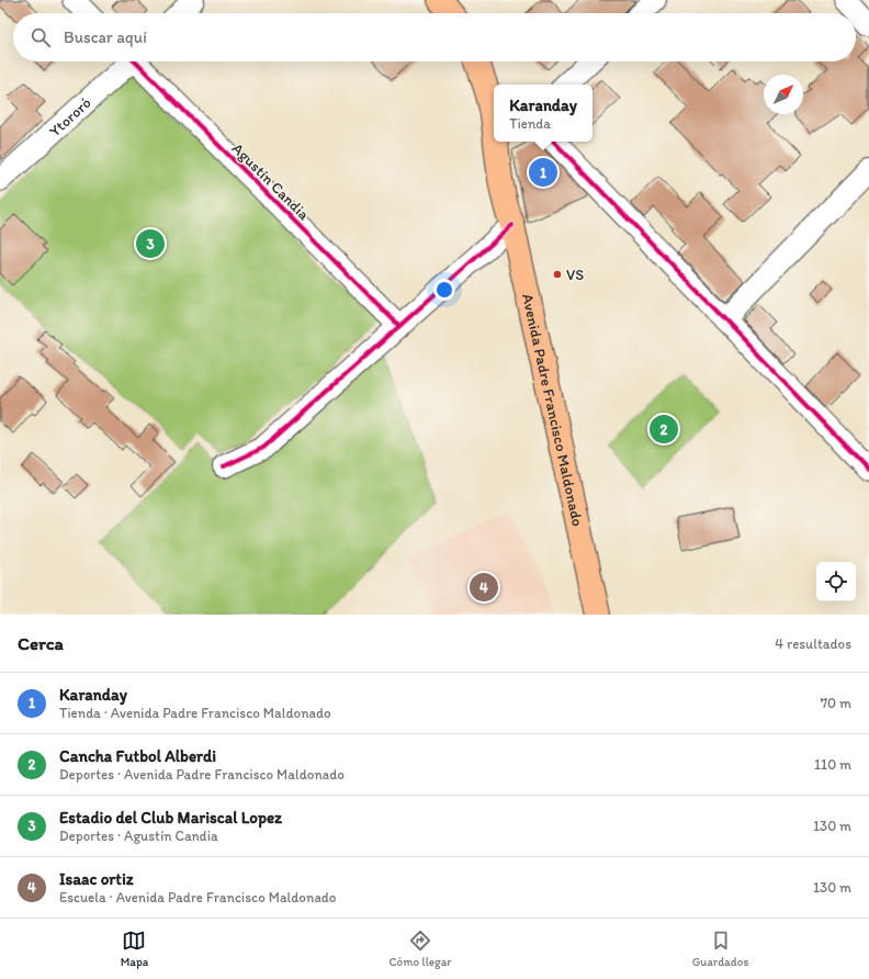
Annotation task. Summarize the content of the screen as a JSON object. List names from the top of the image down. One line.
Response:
{"streets":{"main road":["Avenida Padre Francisco Maldonado"],"street":["Ytororó","Agustín Candia"]},"places":["VS"],"north":"top right","page":{"search":"Buscar aquí","popup":["Karanday","Tienda"],"pins":["1","3","2","4"],"heading":["Cerca","4 resultados"],"list":[{"mark":"1","name":"Karanday","note":"Tienda · Avenida Padre Francisco Maldonado","value":"70 m"},{"mark":"2","name":"Cancha Futbol Alberdi","note":"Deportes · Avenida Padre Francisco Maldonado","value":"110 m"},{"mark":"3","name":"Estadio del Club Mariscal Lopez","note":"Deportes · Agustín Candia","value":"130 m"},{"mark":"4","name":"Isaac ortiz","note":"Escuela · Avenida Padre Francisco Maldonado","value":"130 m"}],"nav":["Mapa","Cómo llegar","Guardados"]}}
